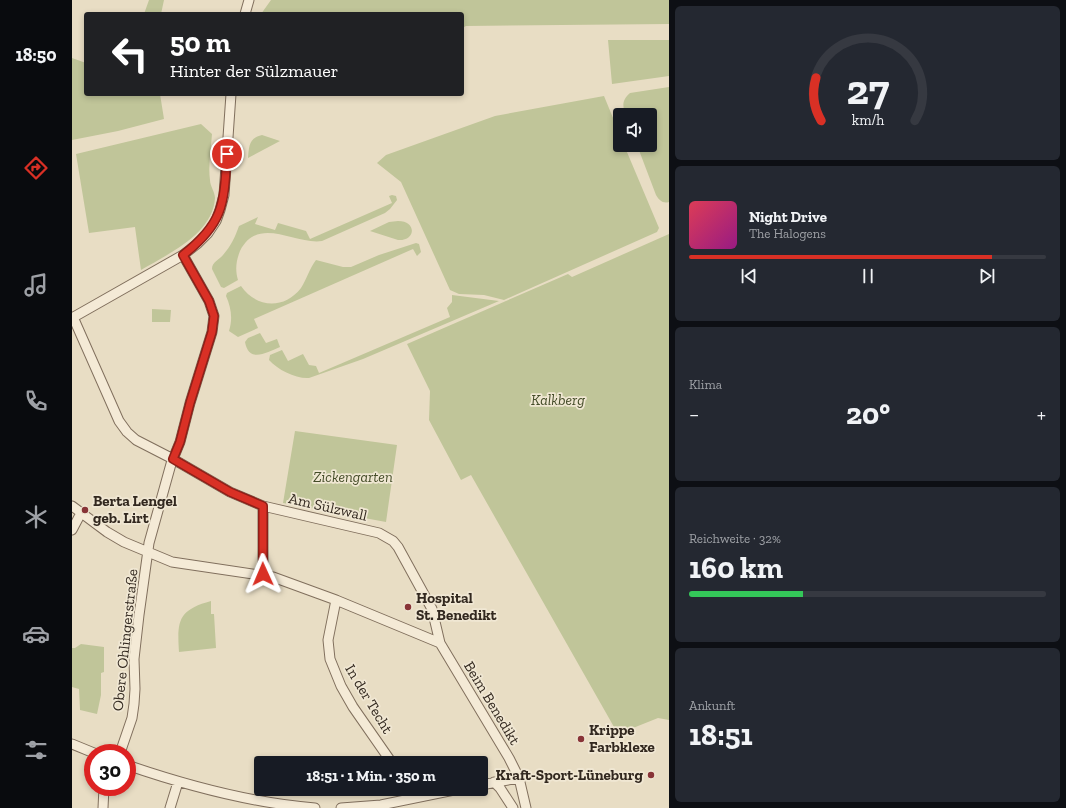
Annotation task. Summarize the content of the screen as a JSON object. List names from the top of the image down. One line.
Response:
{"streets":{"street":["Am Sülzwall","Obere Ohlingerstraße","In der Techt","Beim Benedikt"]},"crossings":[["Am Sülzwall","Obere Ohlingerstraße"],["Am Sülzwall","Beim Benedikt"]],"parks":["Kalkberg","Zickengarten"],"places":["Berta Lengel geb. Lirt","Hospital St. Benedikt","Krippe Farbklexe","Kraft-Sport-Lüneburg"],"page":{"tabs":"18:50","turn":["50 m","Hinter der Sülzmauer"],"song":["Night Drive","The Halogens"],"tile":["Klima",["Reichweite · 32%","160 km"],["Ankunft","18:51"]],"heat":["−","20°","+"],"limit":"30","trip":"18:51 · 1 Min. · 350 m","gauge":["27","km/h"]}}
